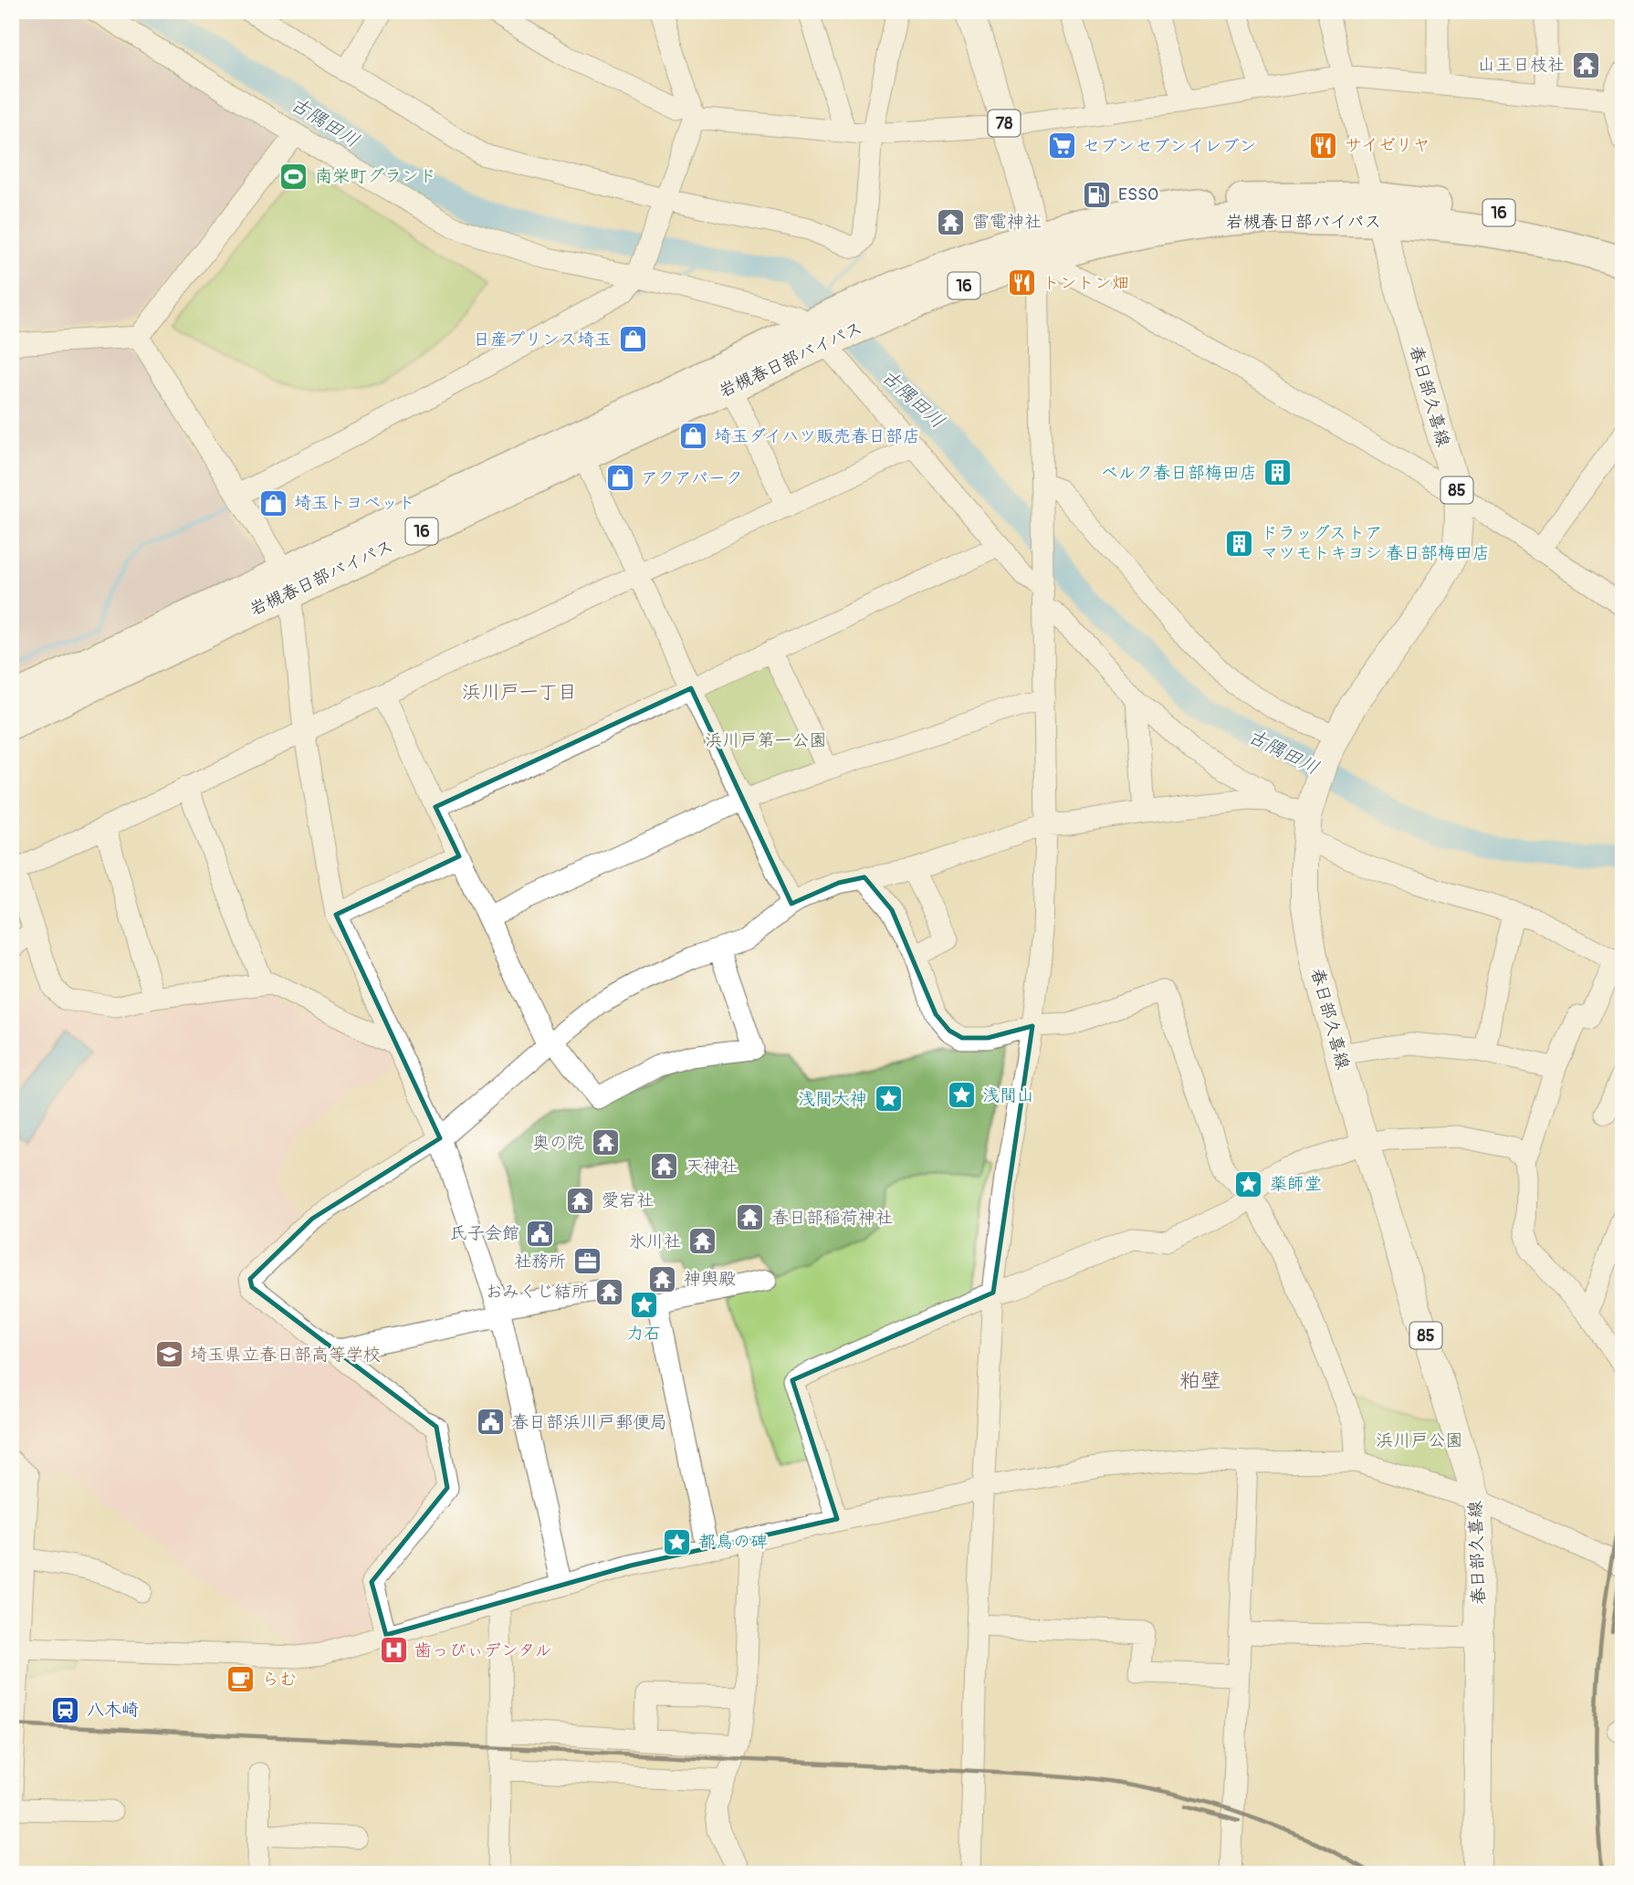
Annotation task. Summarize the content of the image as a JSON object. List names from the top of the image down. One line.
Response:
{"streets":{"highway":["16","岩槻春日部バイパス"],"main road":["78","春日部久喜線","85"]},"crossings":[["78","岩槻春日部バイパス"],["岩槻春日部バイパス","春日部久喜線"]],"districts":["浜川戸一丁目","粕壁"],"water":["古隅田川"],"parks":["浜川戸第一公園","浜川戸公園"],"places":{"temple":["山王日枝社","雷電神社","奥の院","天神社","愛宕社","春日部稲荷神社","氷川社","神輿殿","おみくじ結所"],"restaurant":["サイゼリヤ","トントン畑"],"supermarket":["セブンセブンイレブン"],"sports":["南栄町グランド"],"fuel station":["ESSO"],"shop":["日産プリンス埼玉","埼玉ダイハツ販売春日部店","アクアパーク","埼玉トヨペット"],"building":["ベルク春日部梅田店","ドラッグストア マツモトキヨシ 春日部梅田店"],"place":["浅間山","浅間大神","薬師堂","力石","都鳥の碑"],"public building":["氏子会館","春日部浜川戸郵便局"],"office":["社務所"],"school or university":["埼玉県立春日部高等学校"],"hospital":["歯っぴぃデンタル"],"cafe":["らむ"],"station":["八木崎"]}}
